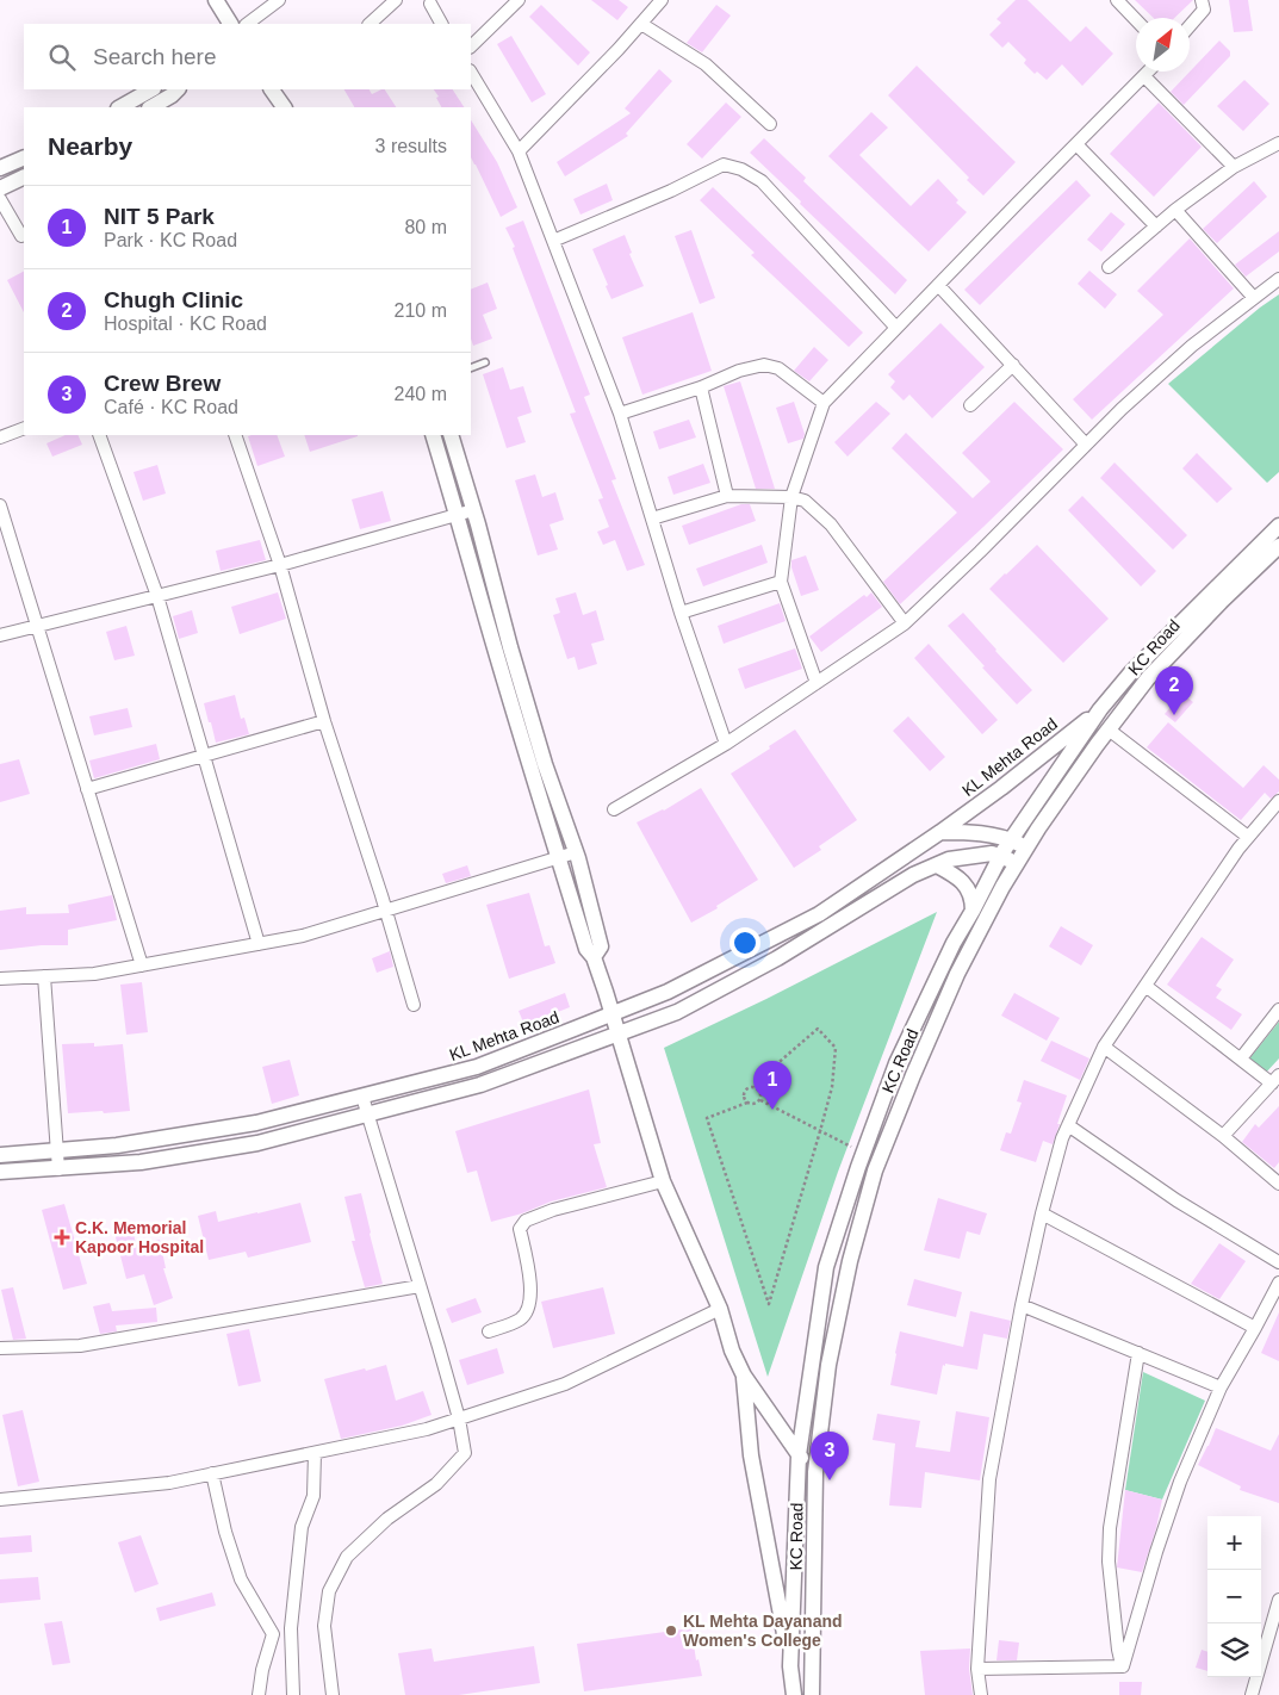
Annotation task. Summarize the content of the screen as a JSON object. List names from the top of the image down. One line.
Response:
{"streets":{"street":["KC Road","KL Mehta Road"]},"places":{"health":["C.K. Memorial Kapoor Hospital"],"other":["KL Mehta Dayanand Women's College"]},"north":"top right","page":{"search":"Search here","heading":["Nearby","3 results"],"list":[{"mark":"1","name":"NIT 5 Park","note":"Park · KC Road","value":"80 m"},{"mark":"2","name":"Chugh Clinic","note":"Hospital · KC Road","value":"210 m"},{"mark":"3","name":"Crew Brew","note":"Café · KC Road","value":"240 m"}],"pins":["2","1","3"],"map_buttons":["+","−"]}}
